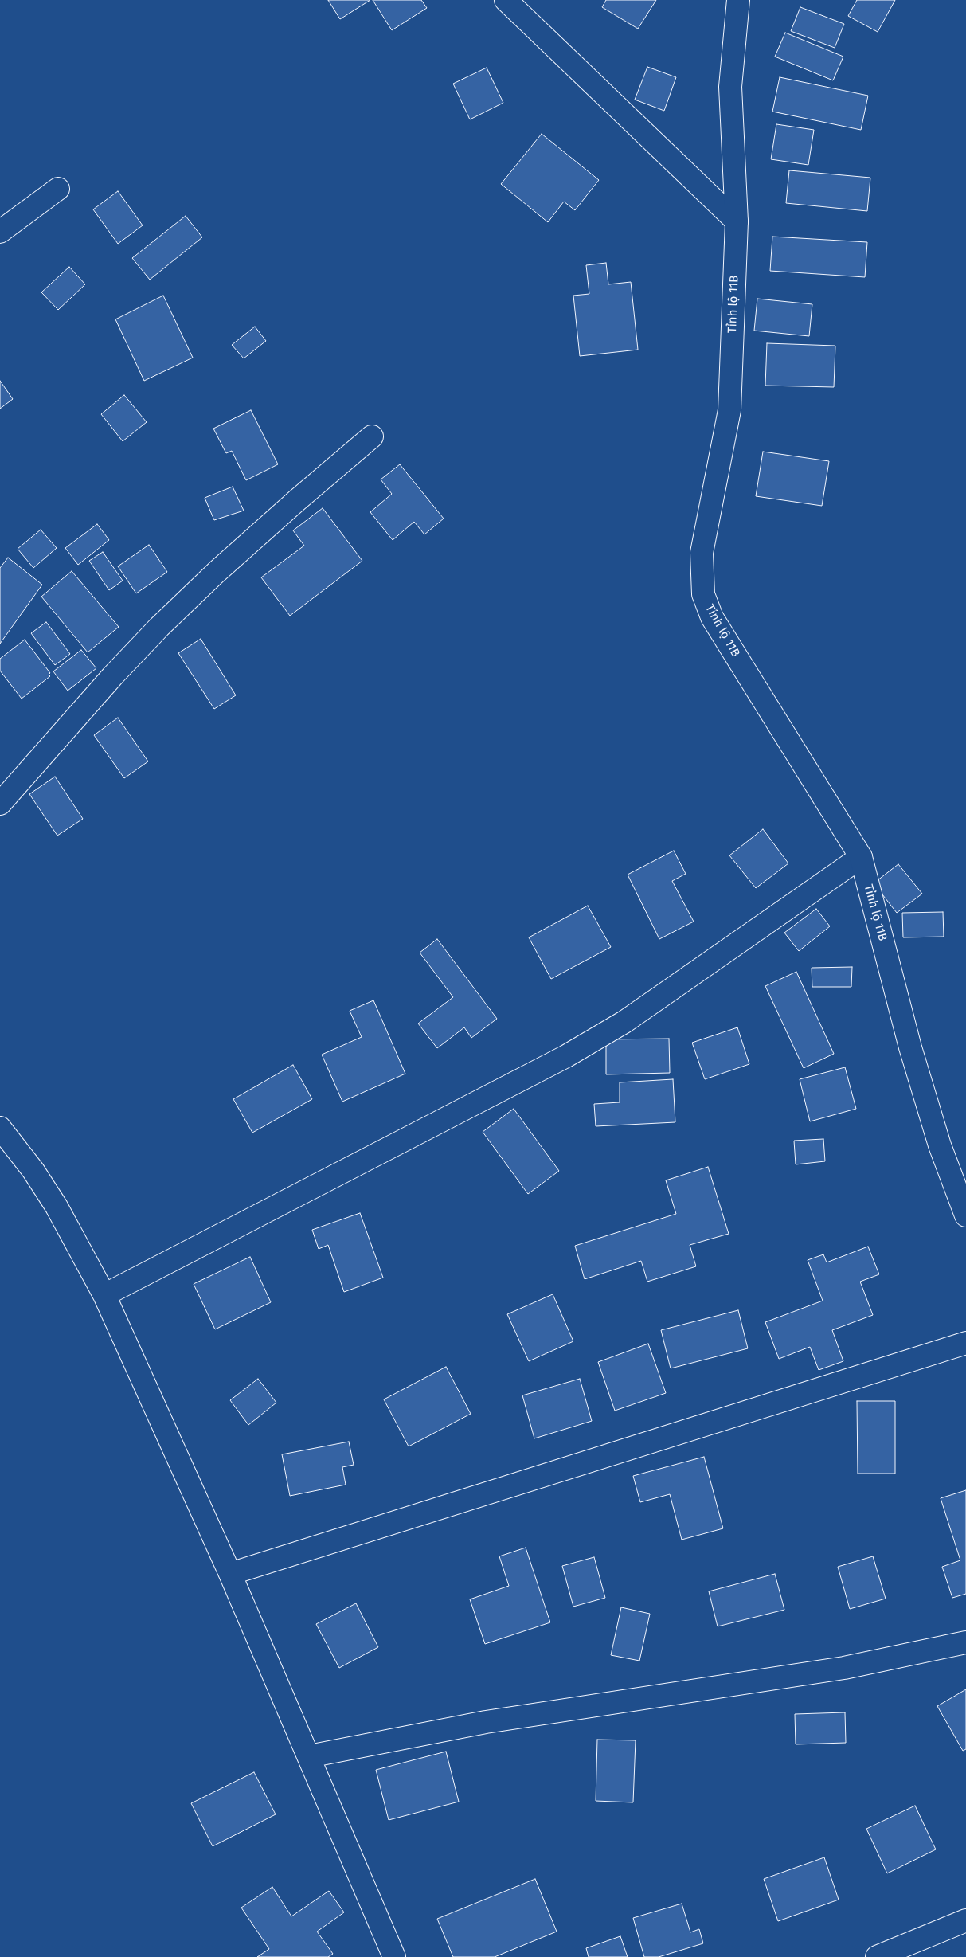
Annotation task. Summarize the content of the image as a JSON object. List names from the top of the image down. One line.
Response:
{"streets":{"street":["Tỉnh lộ 11B"]}}
